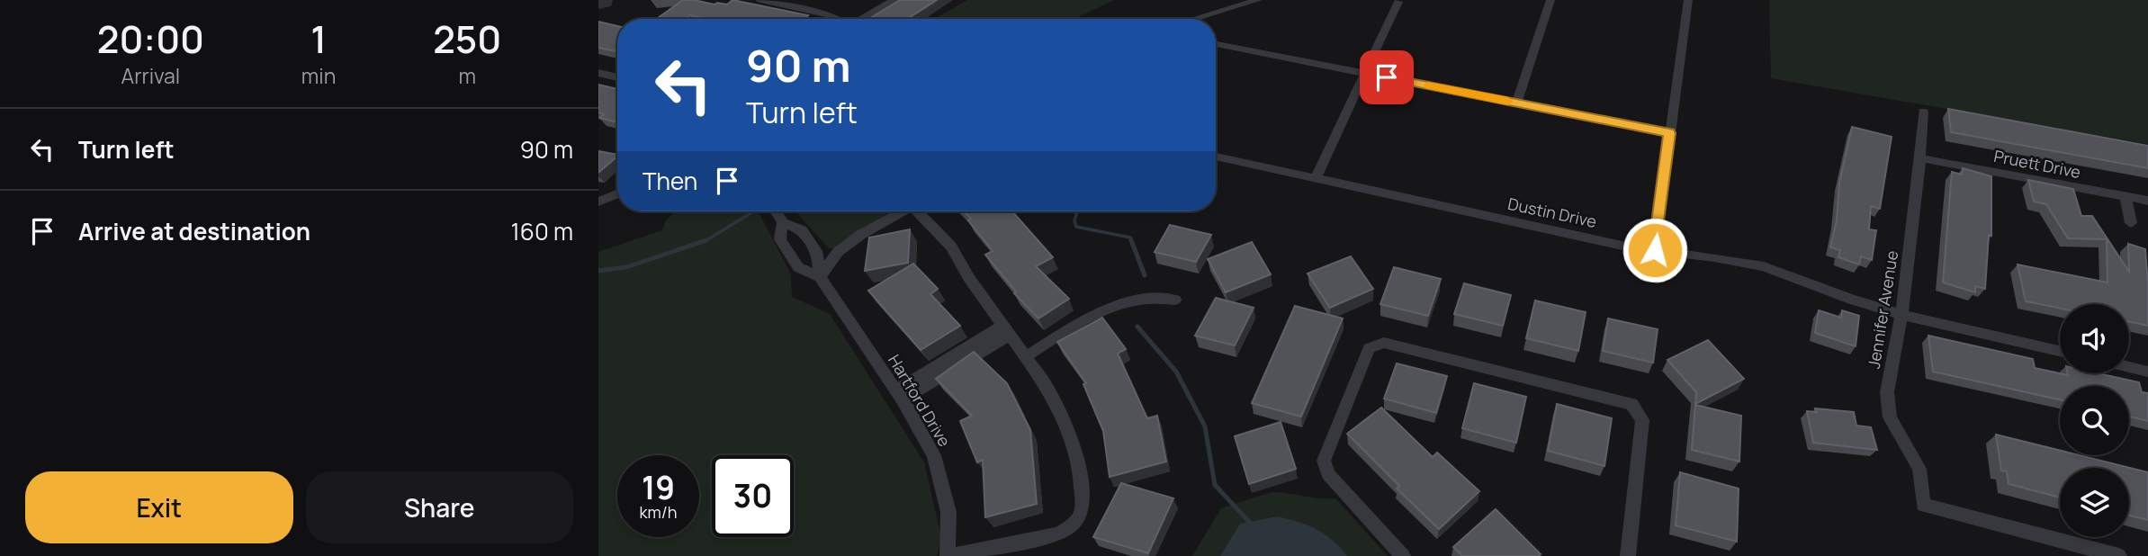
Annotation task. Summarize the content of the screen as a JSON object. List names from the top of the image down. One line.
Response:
{"streets":{"street":["Pruett Drive","Dustin Drive","Jennifer Avenue","Hartford Drive"]},"crossings":[["Pruett Drive","Jennifer Avenue"],["Dustin Drive","Jennifer Avenue"]],"page":{"eta":["20:00","Arrival","1","min","250","m"],"turn":["90 m","Turn left"],"list":[{"name":"Turn left","value":"90 m"},{"name":"Arrive at destination","value":"160 m"}],"then":"Then","speed":"19 km/h","limit":"30","buttons":["Exit","Share"]}}
